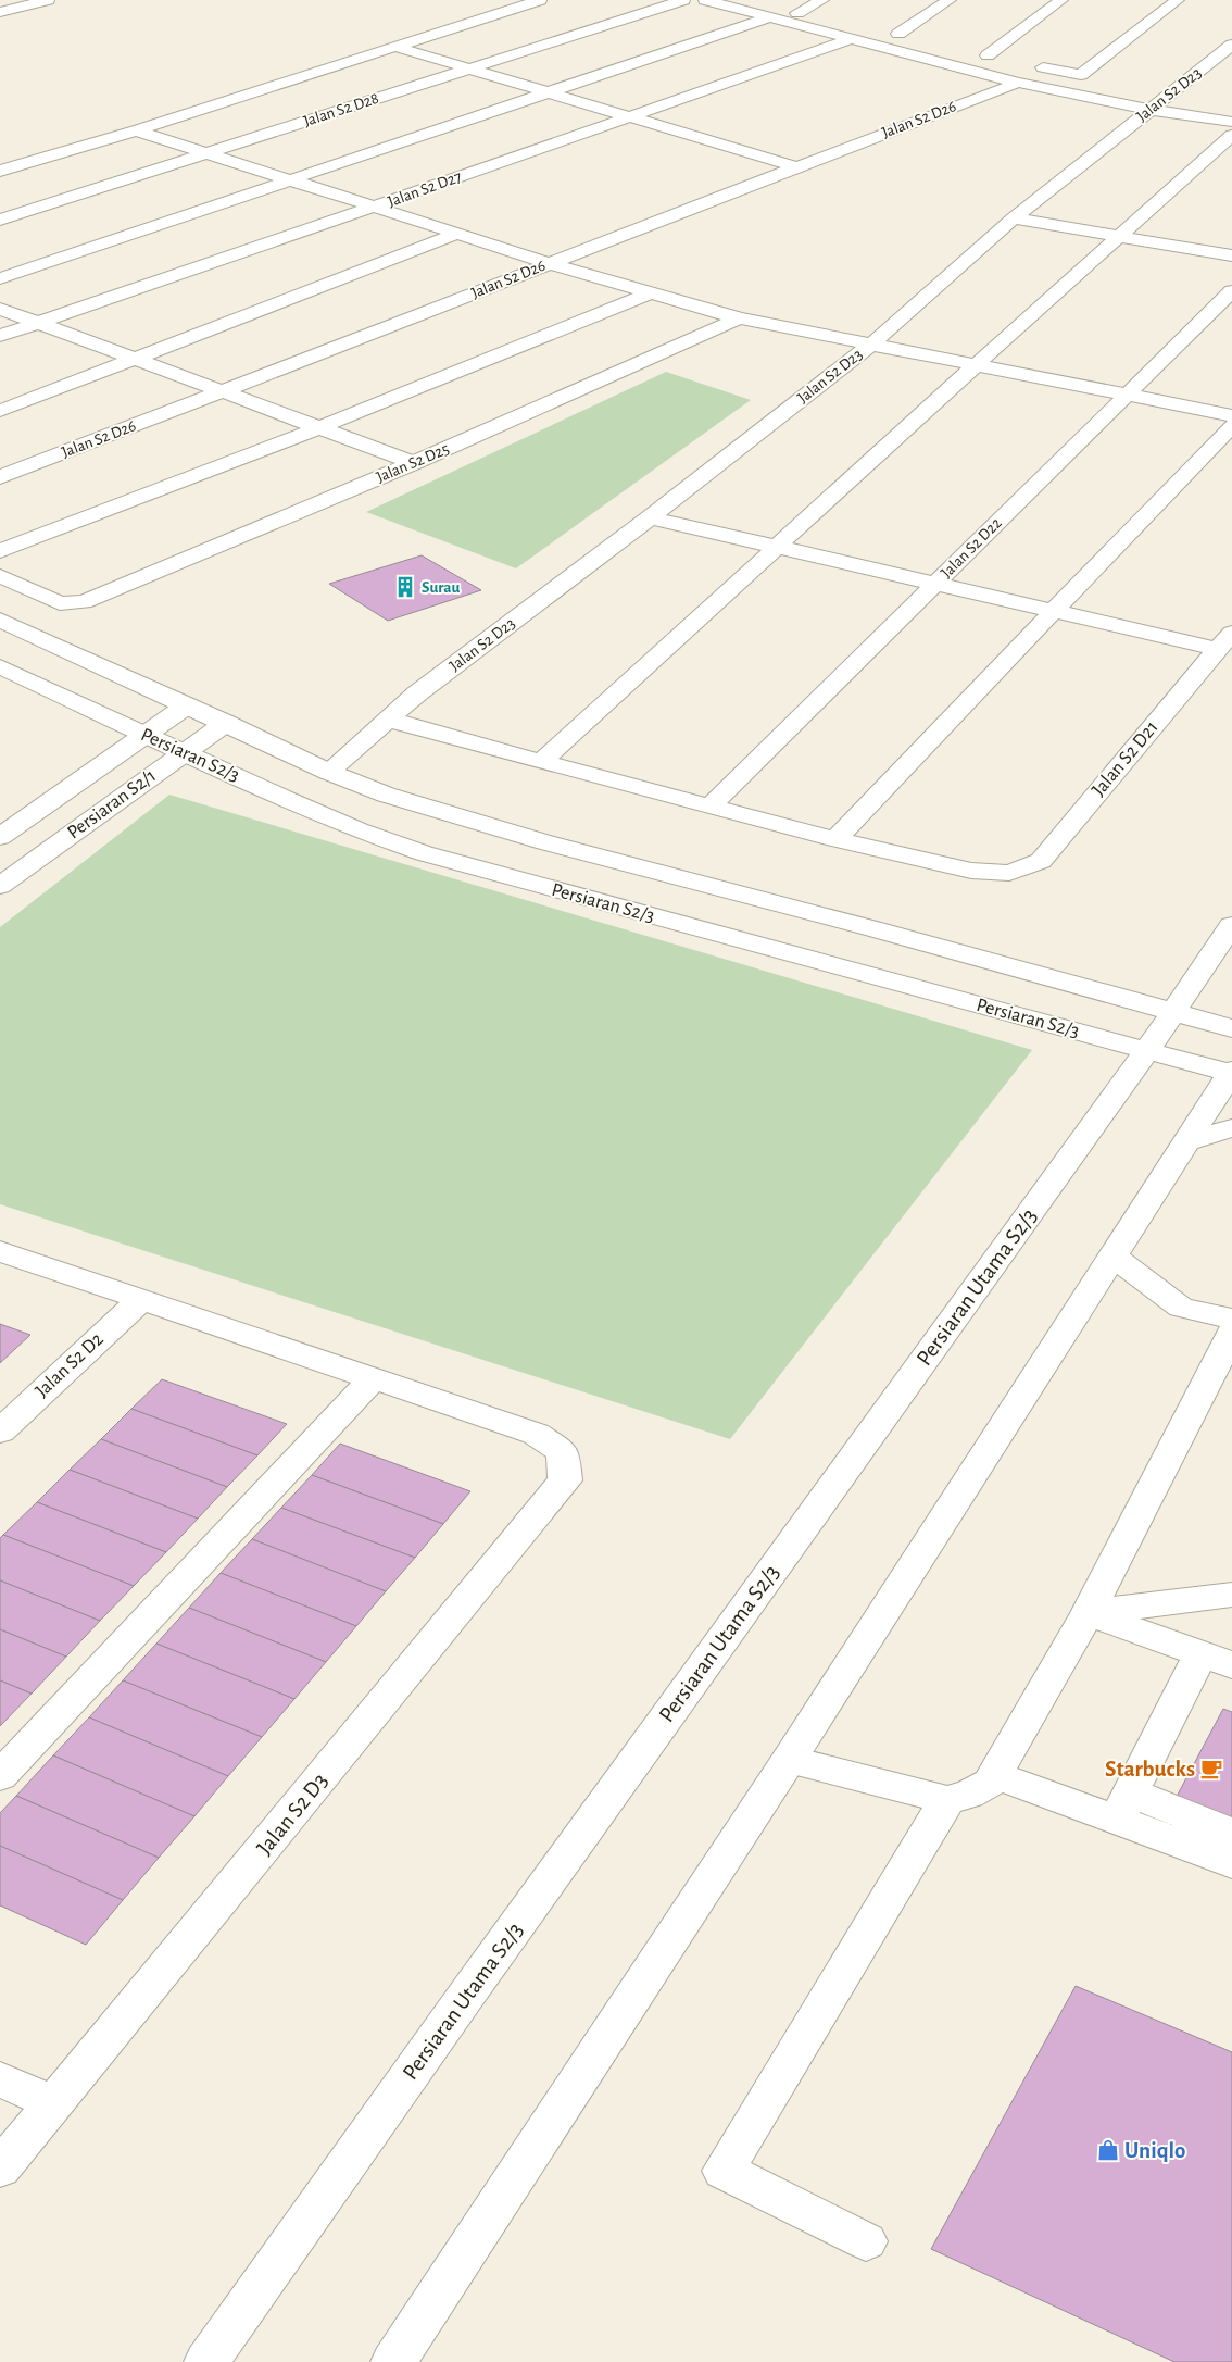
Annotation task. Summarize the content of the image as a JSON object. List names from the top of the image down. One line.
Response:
{"streets":{"street":["Jalan S2 D23","Jalan S2 D28","Jalan S2 D26","Jalan S2 D27","Jalan S2 D25","Jalan S2 D22","Persiaran S2/3","Jalan S2 D21","Persiaran S2/1","Persiaran Utama S2/3","Jalan S2 D2","Jalan S2 D3"]},"crossings":[["Persiaran S2/3","Persiaran S2/1"],["Persiaran S2/3","Persiaran Utama S2/3"]],"places":{"building":["Surau"],"cafe":["Starbucks"],"shop":["Uniqlo"]}}
